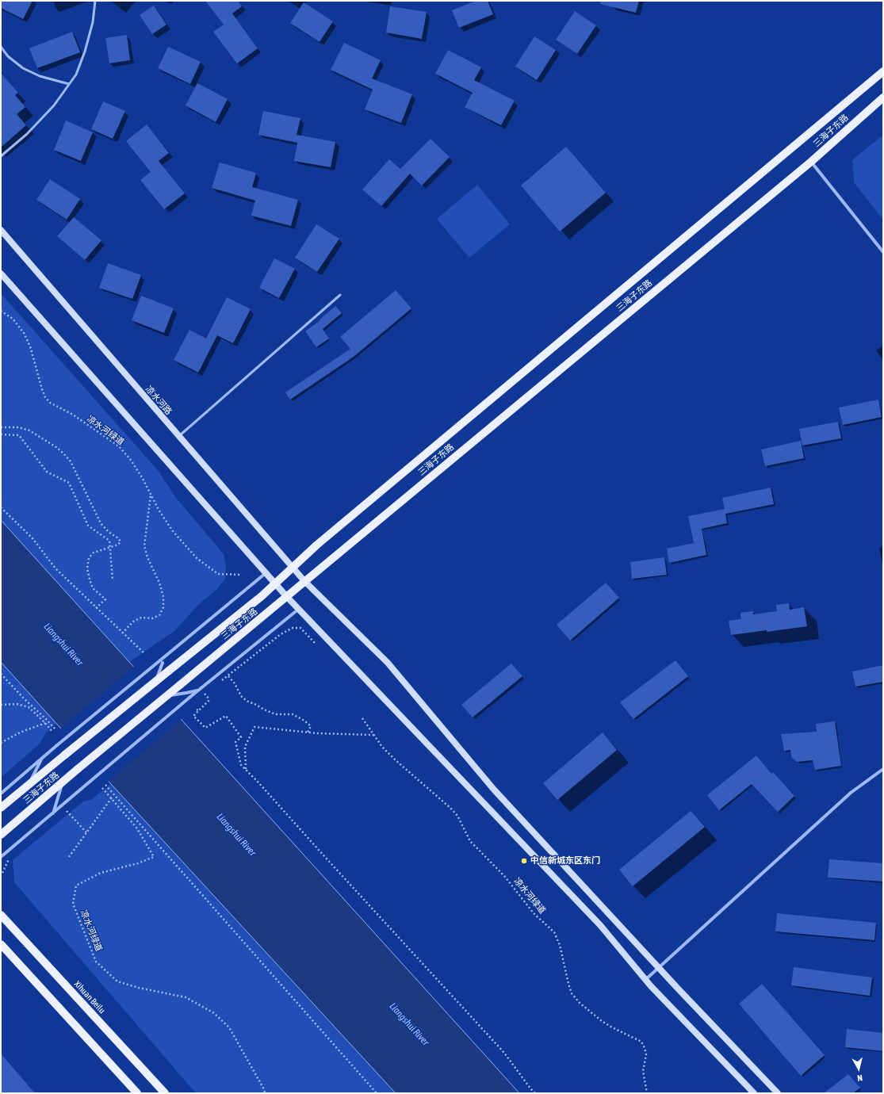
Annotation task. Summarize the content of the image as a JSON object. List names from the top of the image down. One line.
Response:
{"streets":{"main road":["三海子东路","Xihuan Beilu"],"street":["凉水河路"],"path":["凉水河绿道"]},"crossings":[["三海子东路","凉水河路"]],"water":["Liangshui River"],"places":["中信新城东区东门"],"north":"bottom"}
